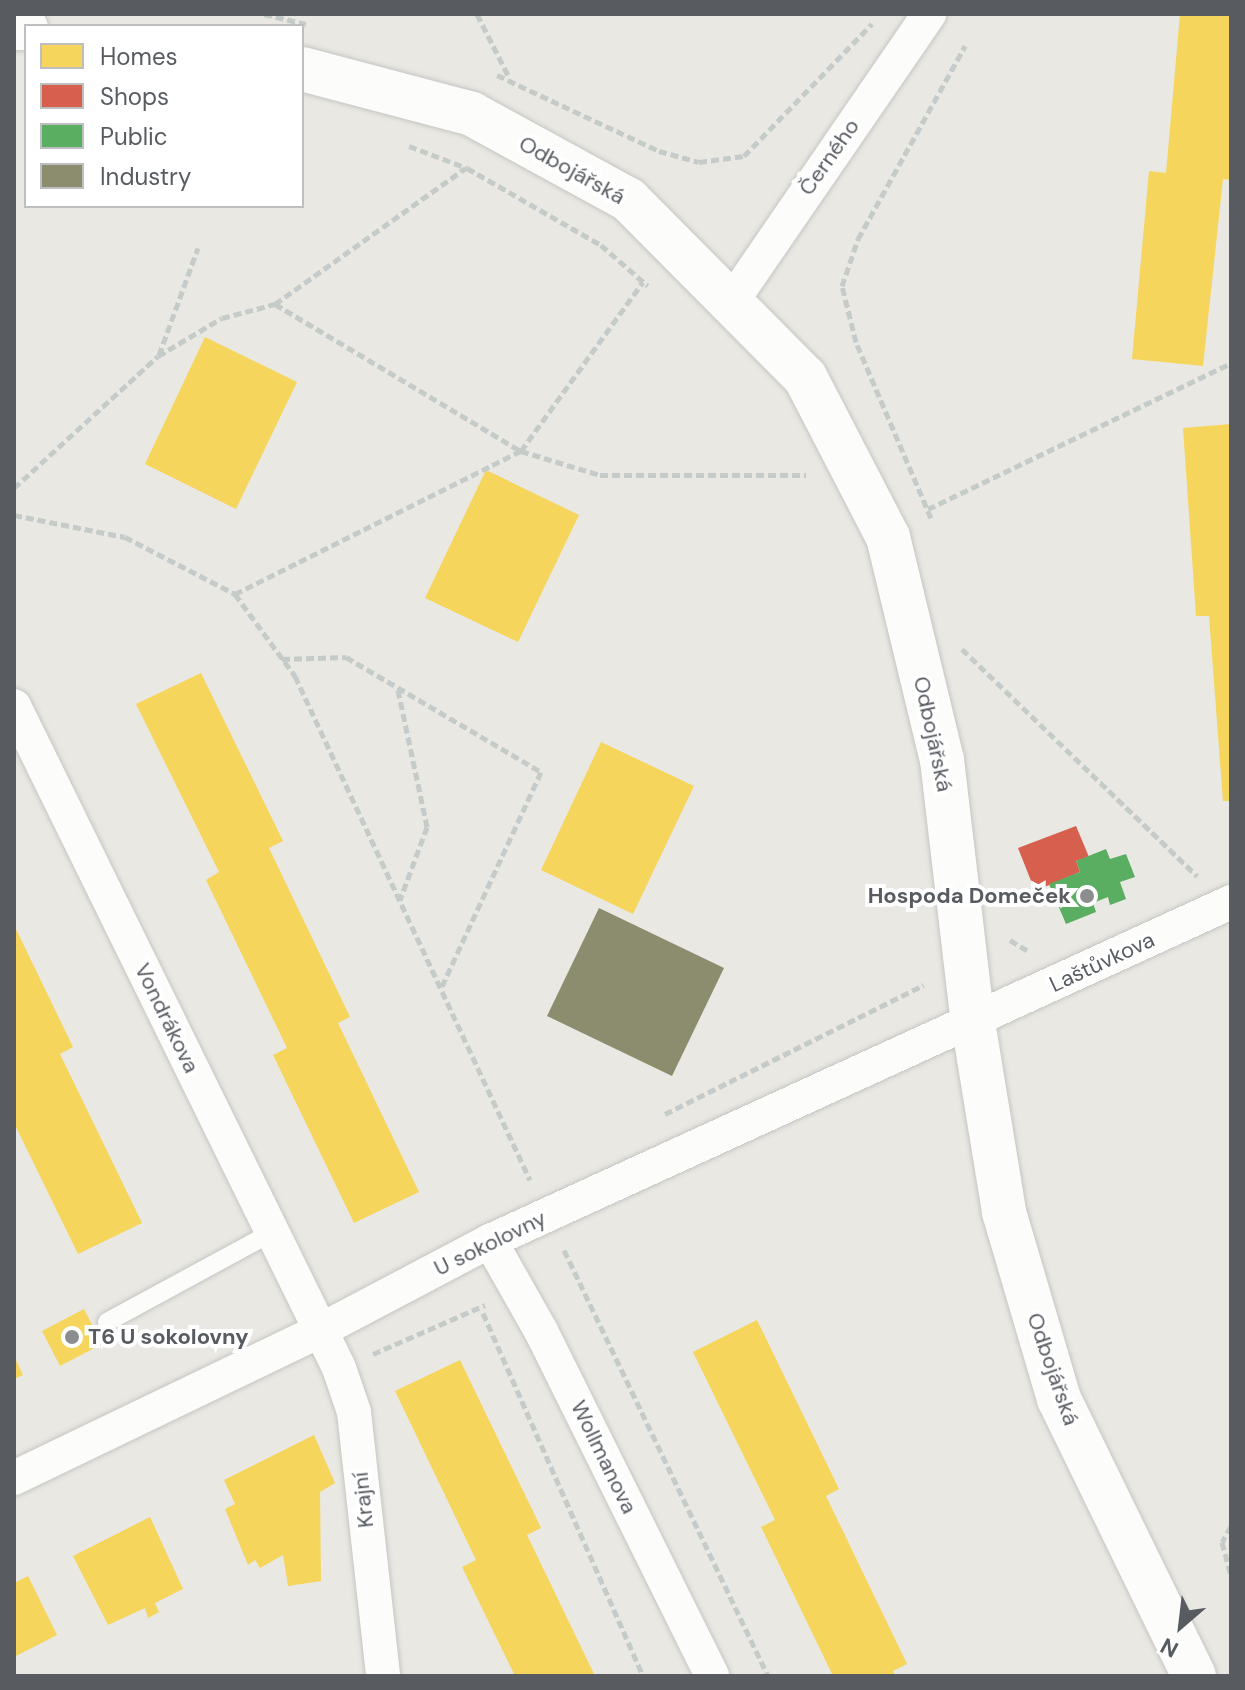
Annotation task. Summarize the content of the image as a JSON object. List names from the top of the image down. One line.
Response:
{"streets":{"street":["Černého","Odbojářská","Laštůvkova","Vondrákova","U sokolovny","Wollmanova","Krajní"]},"crossings":[["Černého","Odbojářská"],["Odbojářská","Laštůvkova"],["Odbojářská","U sokolovny"],["Laštůvkova","U sokolovny"],["Vondrákova","U sokolovny"],["Vondrákova","Krajní"],["U sokolovny","Wollmanova"],["U sokolovny","Krajní"]],"places":["Hospoda Domeček","T6 U sokolovny"],"legend":["Homes","Shops","Public","Industry"],"north":"bottom left"}
